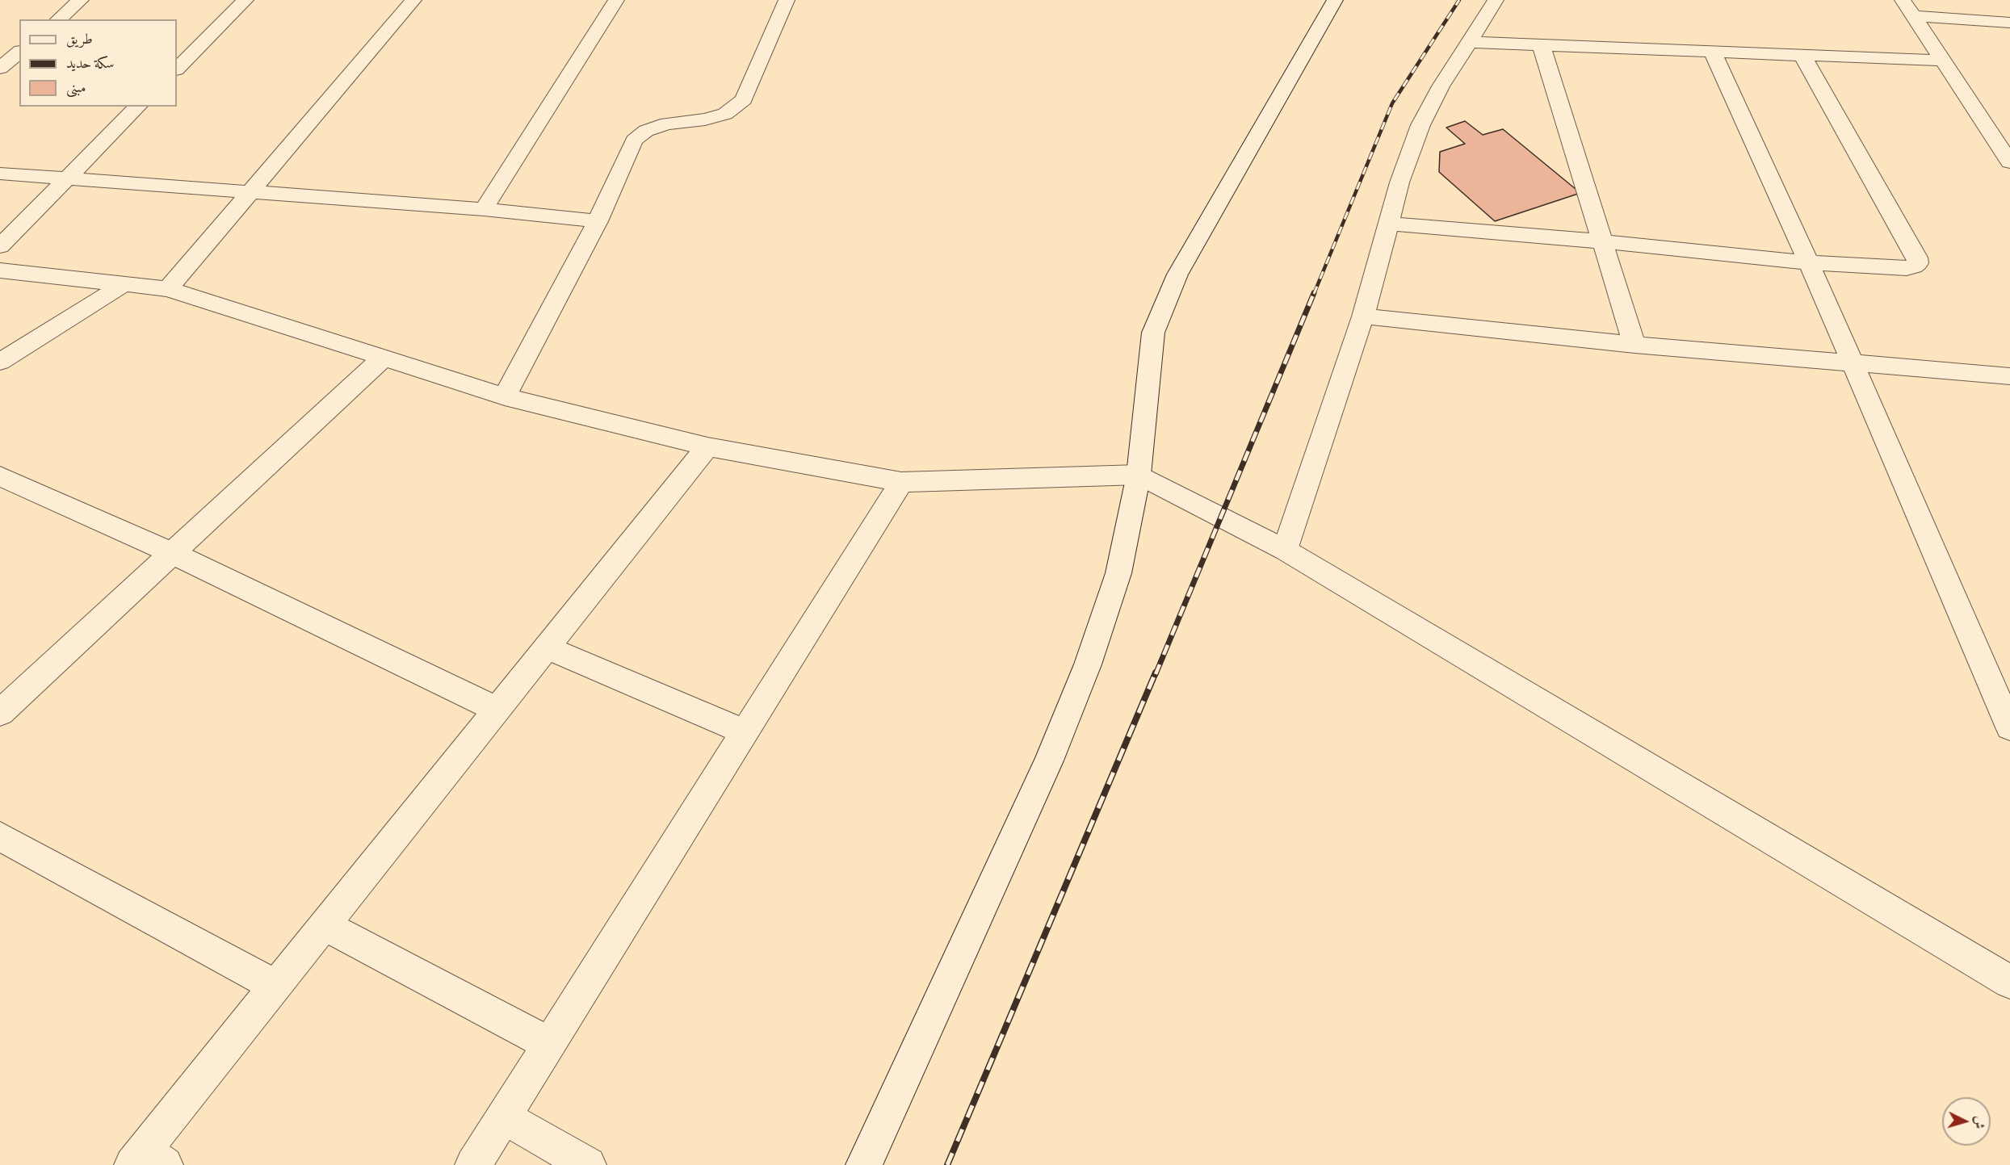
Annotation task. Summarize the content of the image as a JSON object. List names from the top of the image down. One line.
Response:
{"legend":["طريق","سكة حديد","مبنى"],"north":"right"}
